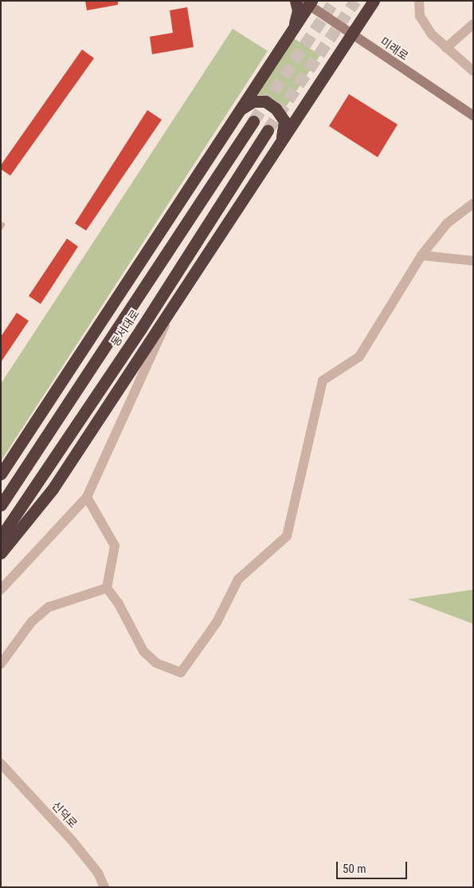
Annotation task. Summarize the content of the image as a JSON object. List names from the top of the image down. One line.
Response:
{"streets":{"highway":["동서대로"],"main road":["미래로"],"street":["신덕로"]},"scale_bar":"50 m"}
